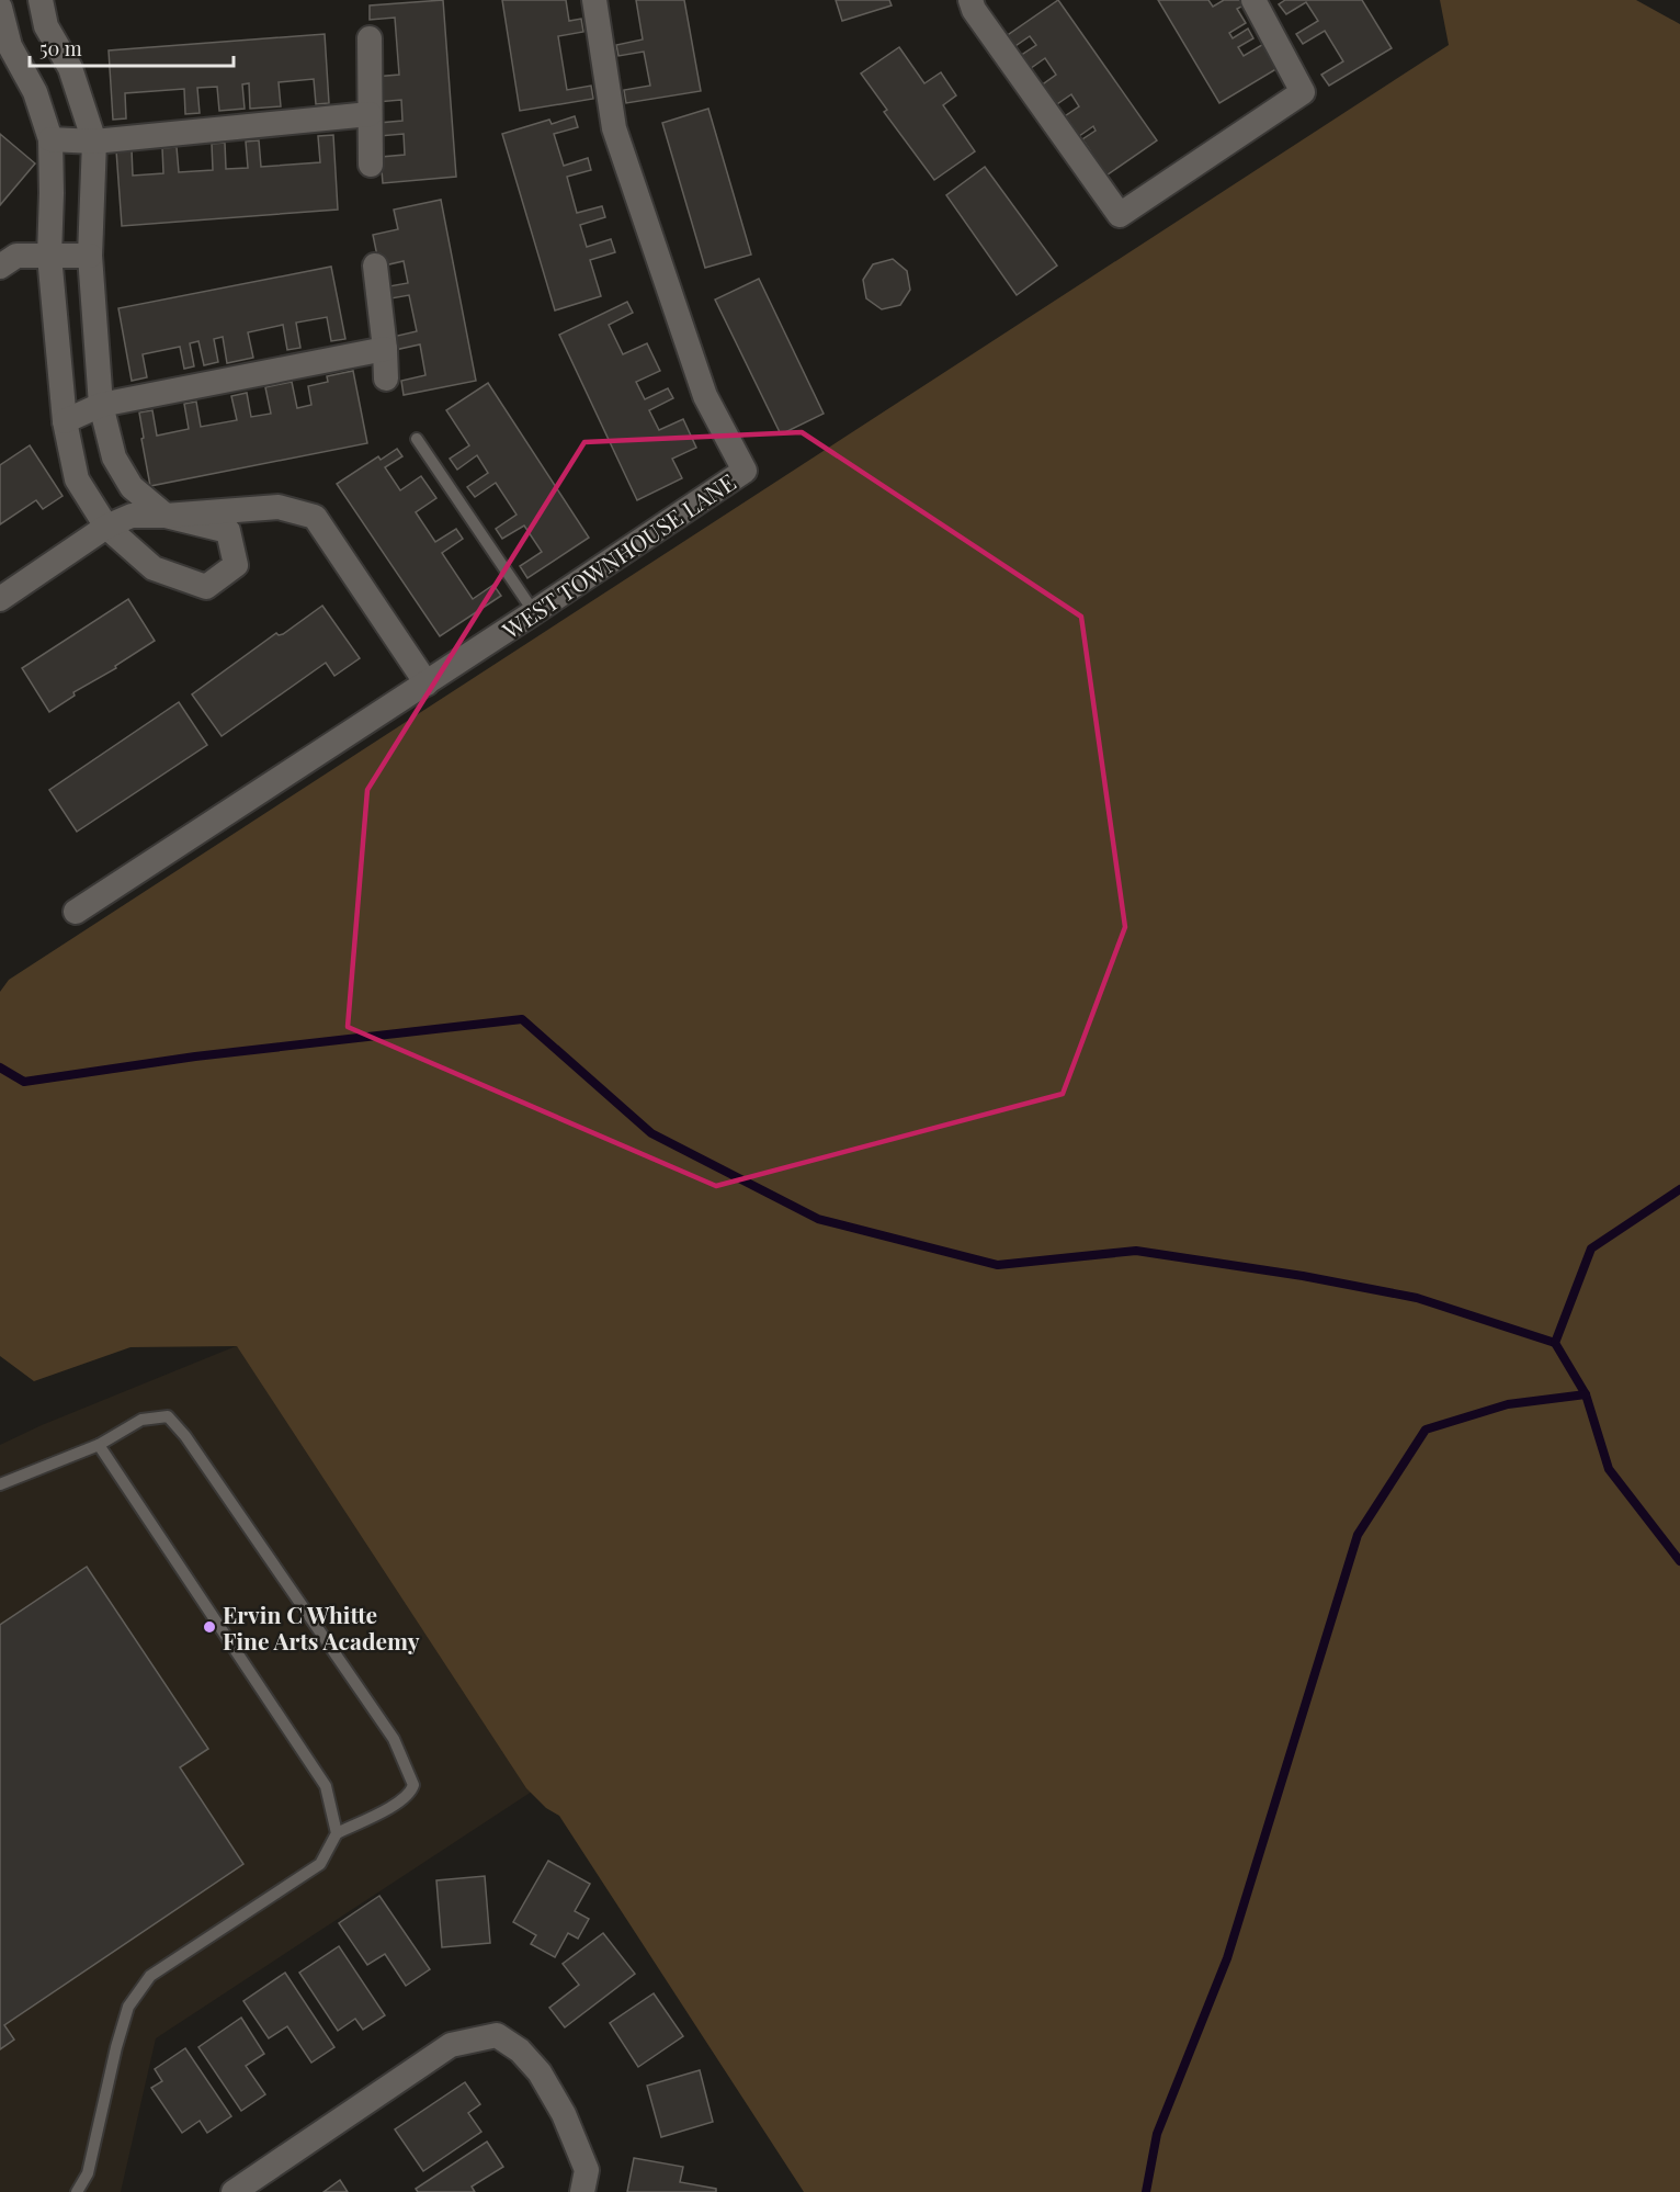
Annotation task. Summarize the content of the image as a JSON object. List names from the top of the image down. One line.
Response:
{"streets":{"street":["WEST TOWNHOUSE LANE"]},"places":["Ervin C Whitte Fine Arts Academy"],"scale_bar":"50 m"}
